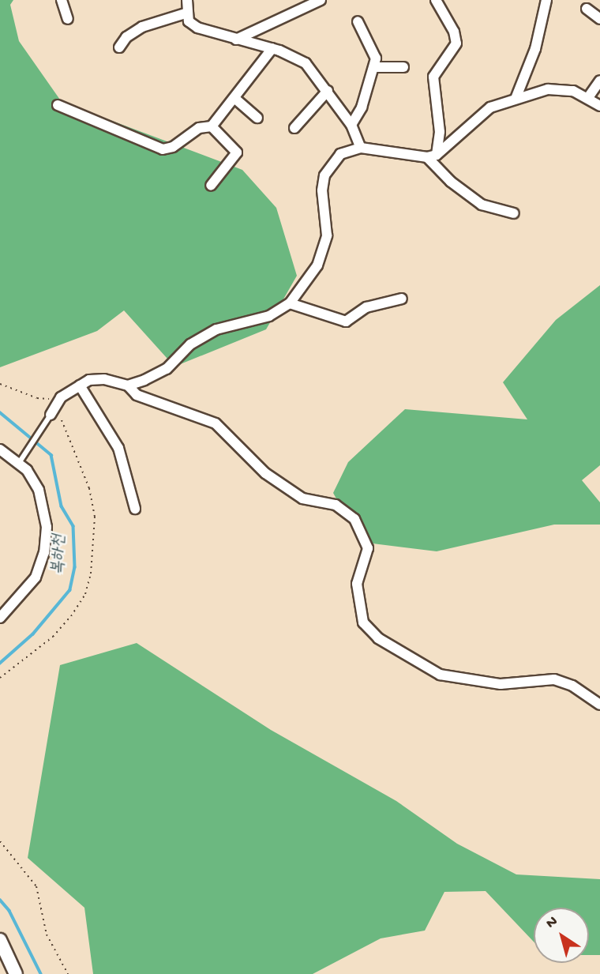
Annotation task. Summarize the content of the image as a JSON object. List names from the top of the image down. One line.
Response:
{"water":["복하천"],"north":"top left"}
